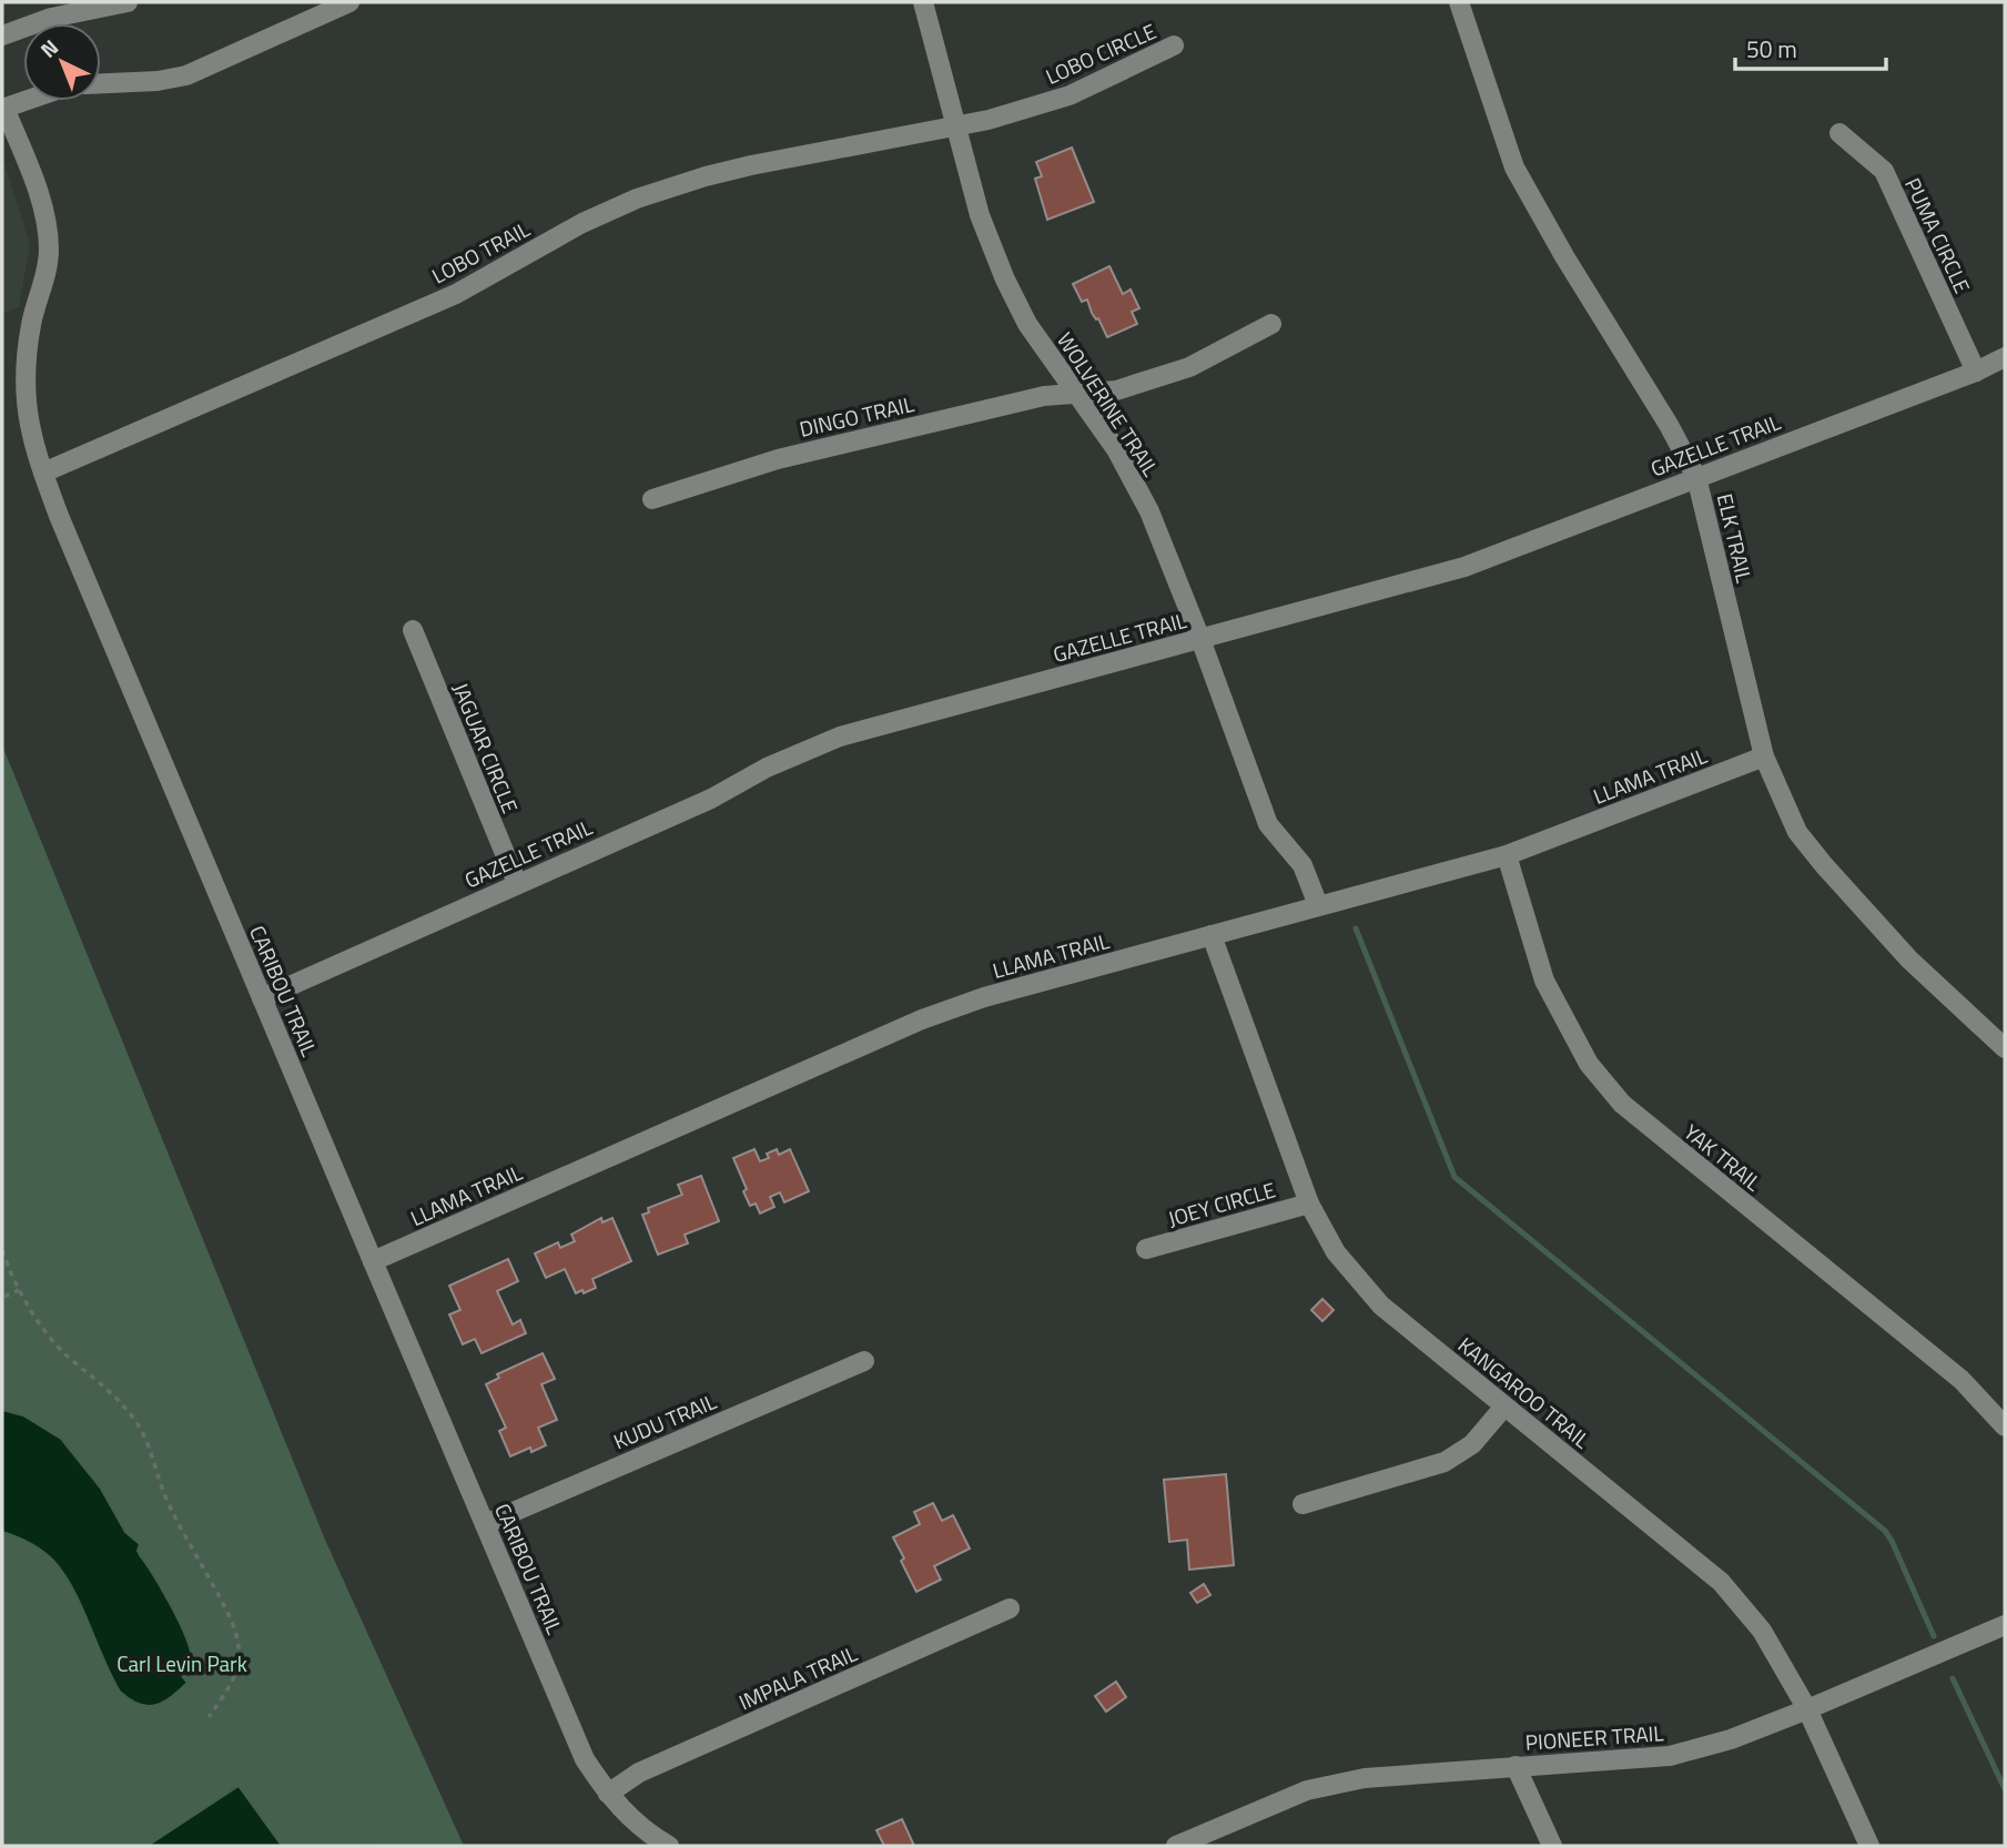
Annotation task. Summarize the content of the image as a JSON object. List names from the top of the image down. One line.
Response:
{"streets":{"street":["LOBO CIRCLE","PUMA CIRCLE","LOBO TRAIL","WOLVERINE TRAIL","DINGO TRAIL","GAZELLE TRAIL","ELK TRAIL","JAGUAR CIRCLE","LLAMA TRAIL","CARIBOU TRAIL","YAK TRAIL","JOEY CIRCLE","KANGAROO TRAIL","KUDU TRAIL","IMPALA TRAIL","PIONEER TRAIL"]},"crossings":[["LOBO CIRCLE","LOBO TRAIL"],["LOBO CIRCLE","WOLVERINE TRAIL"],["PUMA CIRCLE","GAZELLE TRAIL"],["LOBO TRAIL","WOLVERINE TRAIL"],["LOBO TRAIL","CARIBOU TRAIL"],["WOLVERINE TRAIL","DINGO TRAIL"],["WOLVERINE TRAIL","GAZELLE TRAIL"],["WOLVERINE TRAIL","LLAMA TRAIL"],["GAZELLE TRAIL","ELK TRAIL"],["GAZELLE TRAIL","JAGUAR CIRCLE"],["GAZELLE TRAIL","CARIBOU TRAIL"],["ELK TRAIL","LLAMA TRAIL"],["LLAMA TRAIL","CARIBOU TRAIL"],["LLAMA TRAIL","YAK TRAIL"],["LLAMA TRAIL","KANGAROO TRAIL"],["CARIBOU TRAIL","KUDU TRAIL"],["CARIBOU TRAIL","IMPALA TRAIL"],["JOEY CIRCLE","KANGAROO TRAIL"],["KANGAROO TRAIL","PIONEER TRAIL"]],"parks":["Carl Levin Park"],"scale_bar":"50 m","north":"top left"}
